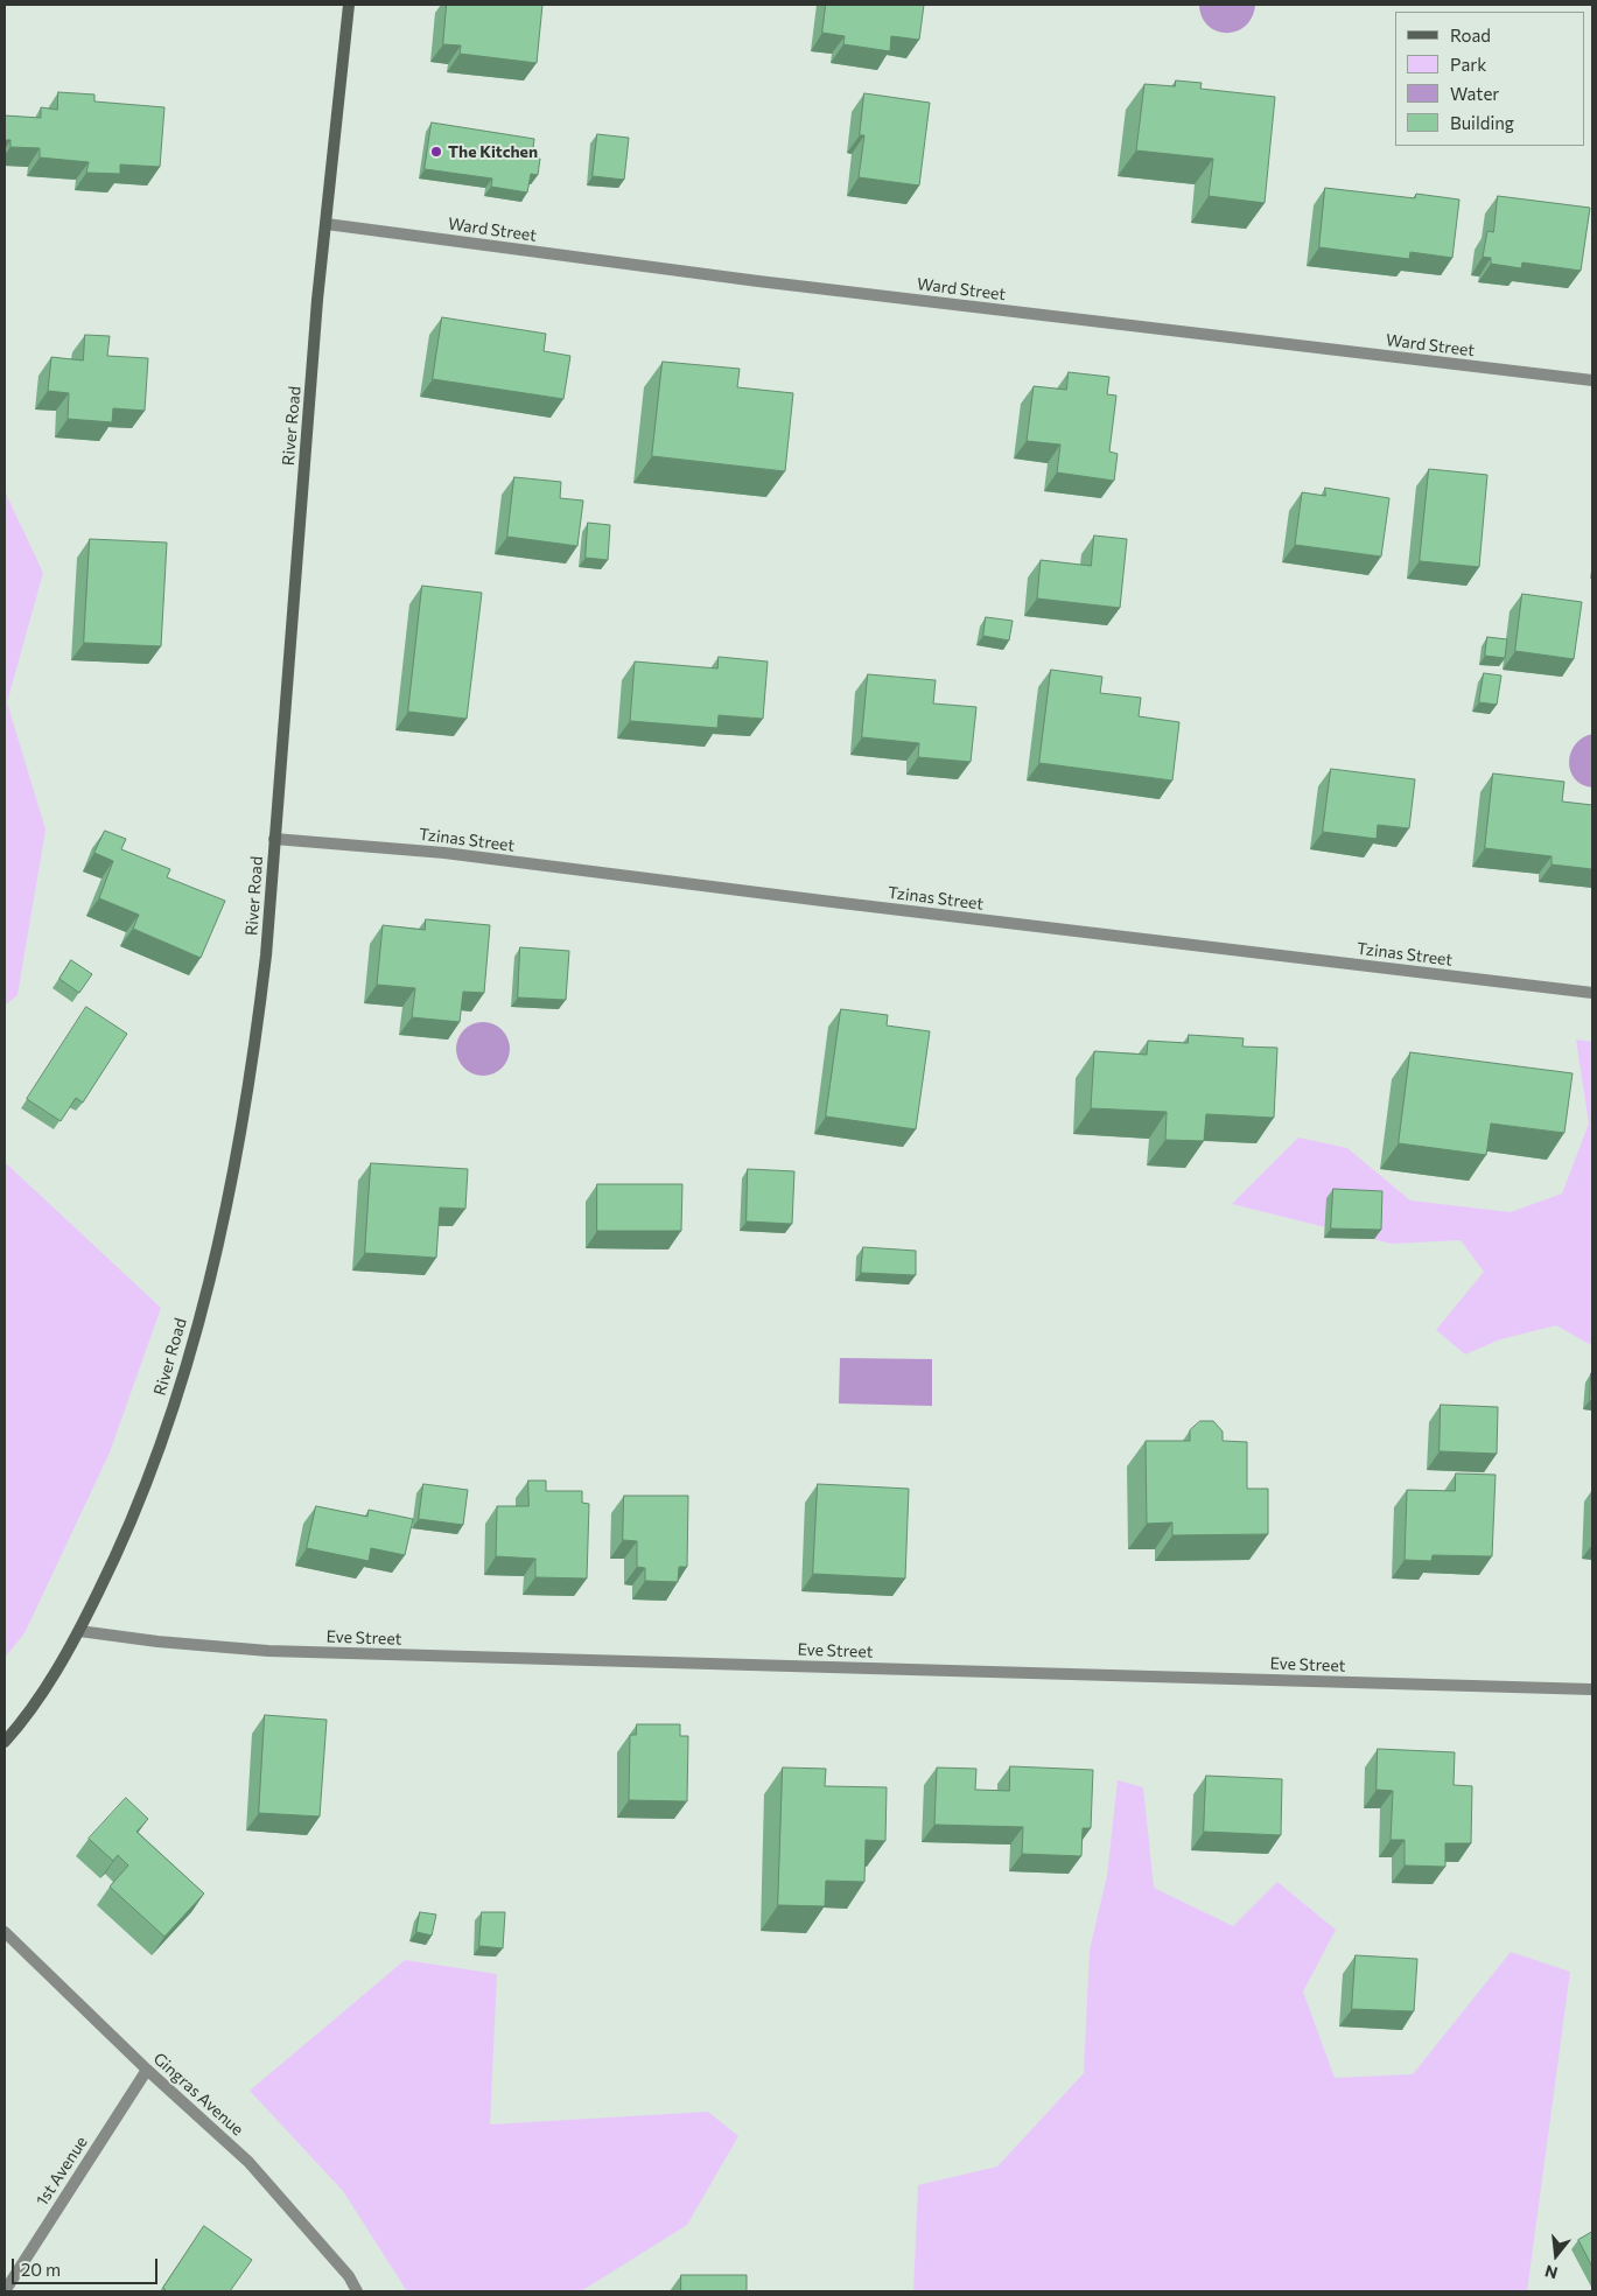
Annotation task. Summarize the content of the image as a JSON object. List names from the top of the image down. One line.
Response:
{"streets":{"street":["Ward Street","River Road","Tzinas Street","Eve Street","Gingras Avenue","1st Avenue"]},"crossings":[["Ward Street","River Road"],["River Road","Tzinas Street"],["River Road","Eve Street"],["Gingras Avenue","1st Avenue"]],"places":["The Kitchen"],"legend":["Road","Park","Water","Building"],"scale_bar":"20 m","north":"bottom"}
